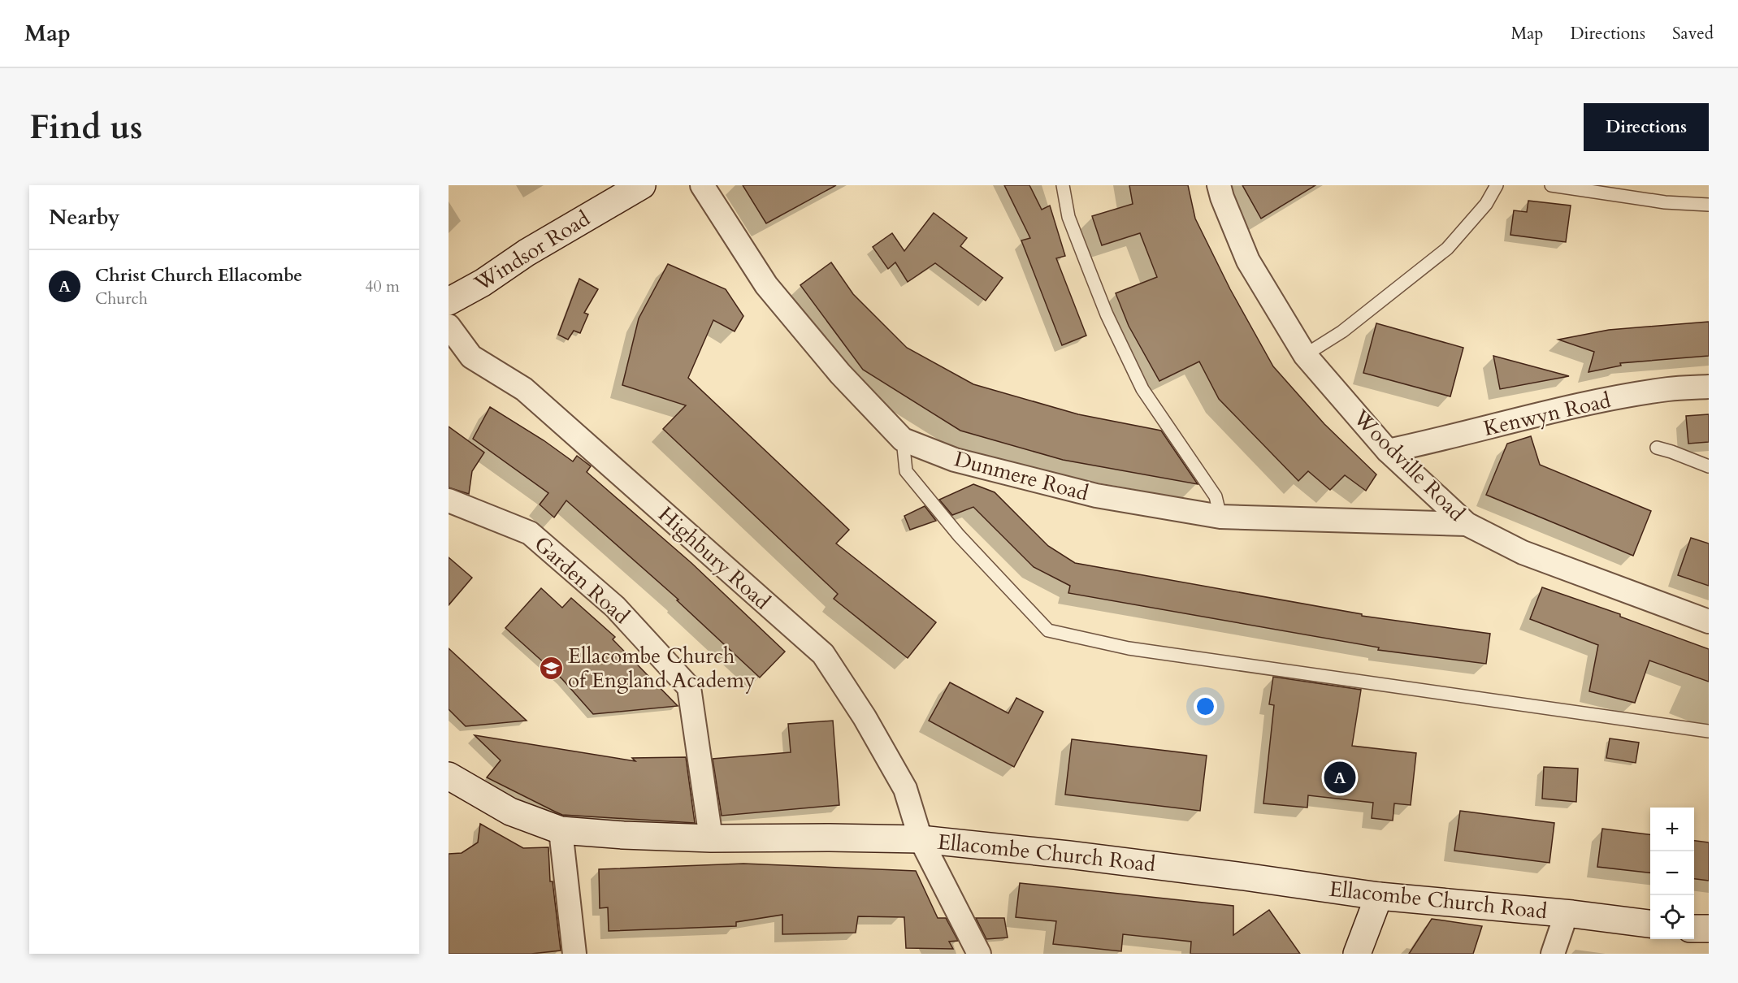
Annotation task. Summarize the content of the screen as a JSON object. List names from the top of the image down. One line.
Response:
{"streets":{"street":["Windsor Road","Kenwyn Road","Woodville Road","Dunmere Road","Highbury Road","Garden Road","Ellacombe Church Road"]},"crossings":[["Kenwyn Road","Woodville Road"],["Woodville Road","Dunmere Road"],["Highbury Road","Ellacombe Church Road"],["Garden Road","Ellacombe Church Road"]],"places":{"school or university":["Ellacombe Church of England Academy"]},"page":{"header":"Map","nav":["Map","Directions","Saved"],"buttons":"Directions","title":"Find us","heading":"Nearby","list":[{"mark":"A","name":"Christ Church Ellacombe","note":"Church","value":"40 m"}],"pins":"A","map_buttons":["+","−"]}}
